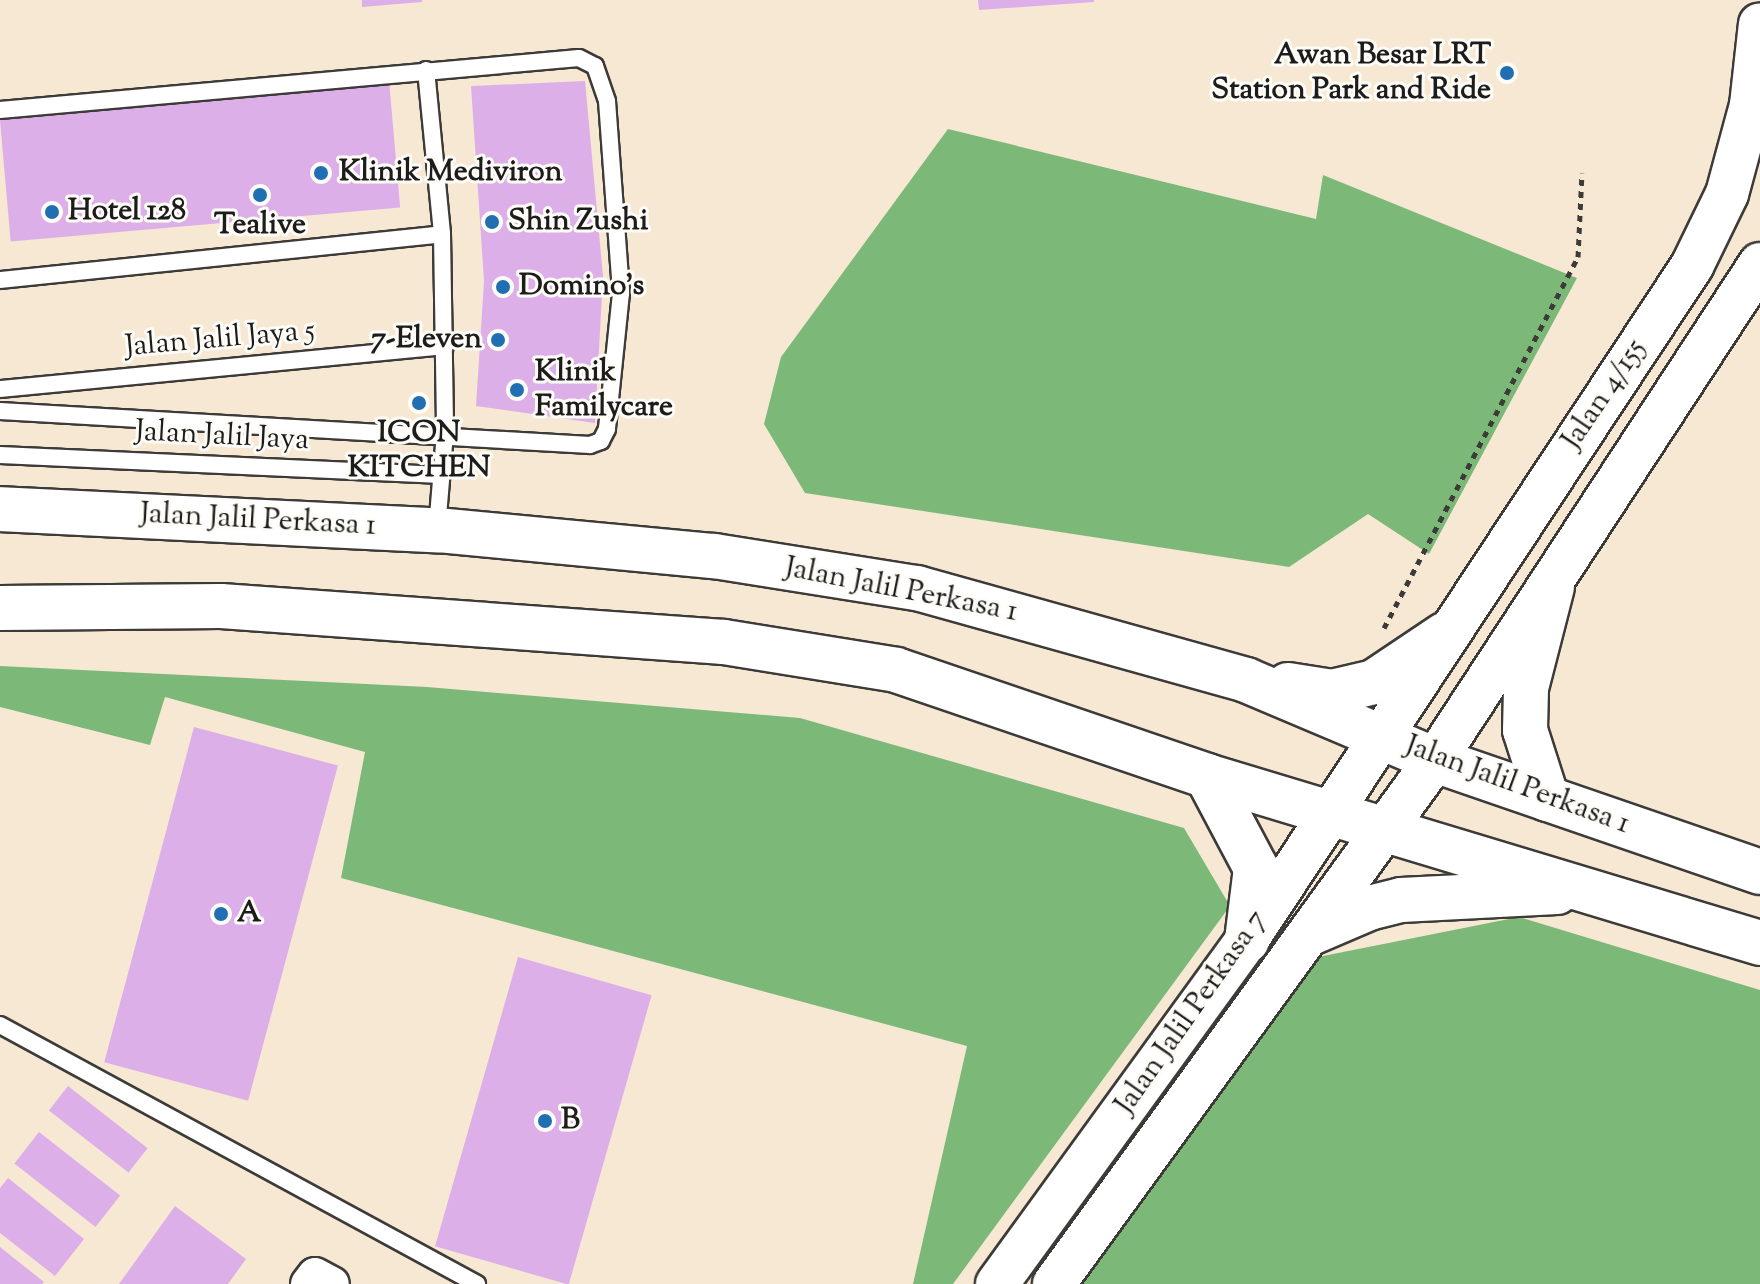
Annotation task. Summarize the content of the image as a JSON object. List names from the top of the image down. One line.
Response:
{"streets":{"main road":["Jalan Jalil Perkasa 1"],"street":["Jalan 4/155","Jalan Jalil Perkasa 7"],"lane":["Jalan Jalil Jaya 5","Jalan Jalil Jaya"]},"crossings":[["Jalan 4/155","Jalan Jalil Perkasa 1"],["Jalan 4/155","Jalan Jalil Perkasa 7"],["Jalan Jalil Perkasa 1","Jalan Jalil Perkasa 7"]],"places":["Awan Besar LRT Station Park and Ride","Klinik Mediviron","Tealive","Hotel 128","Shin Zushi","Domino's","7-Eleven","Klinik Familycare","ICON KITCHEN","A","B"]}
